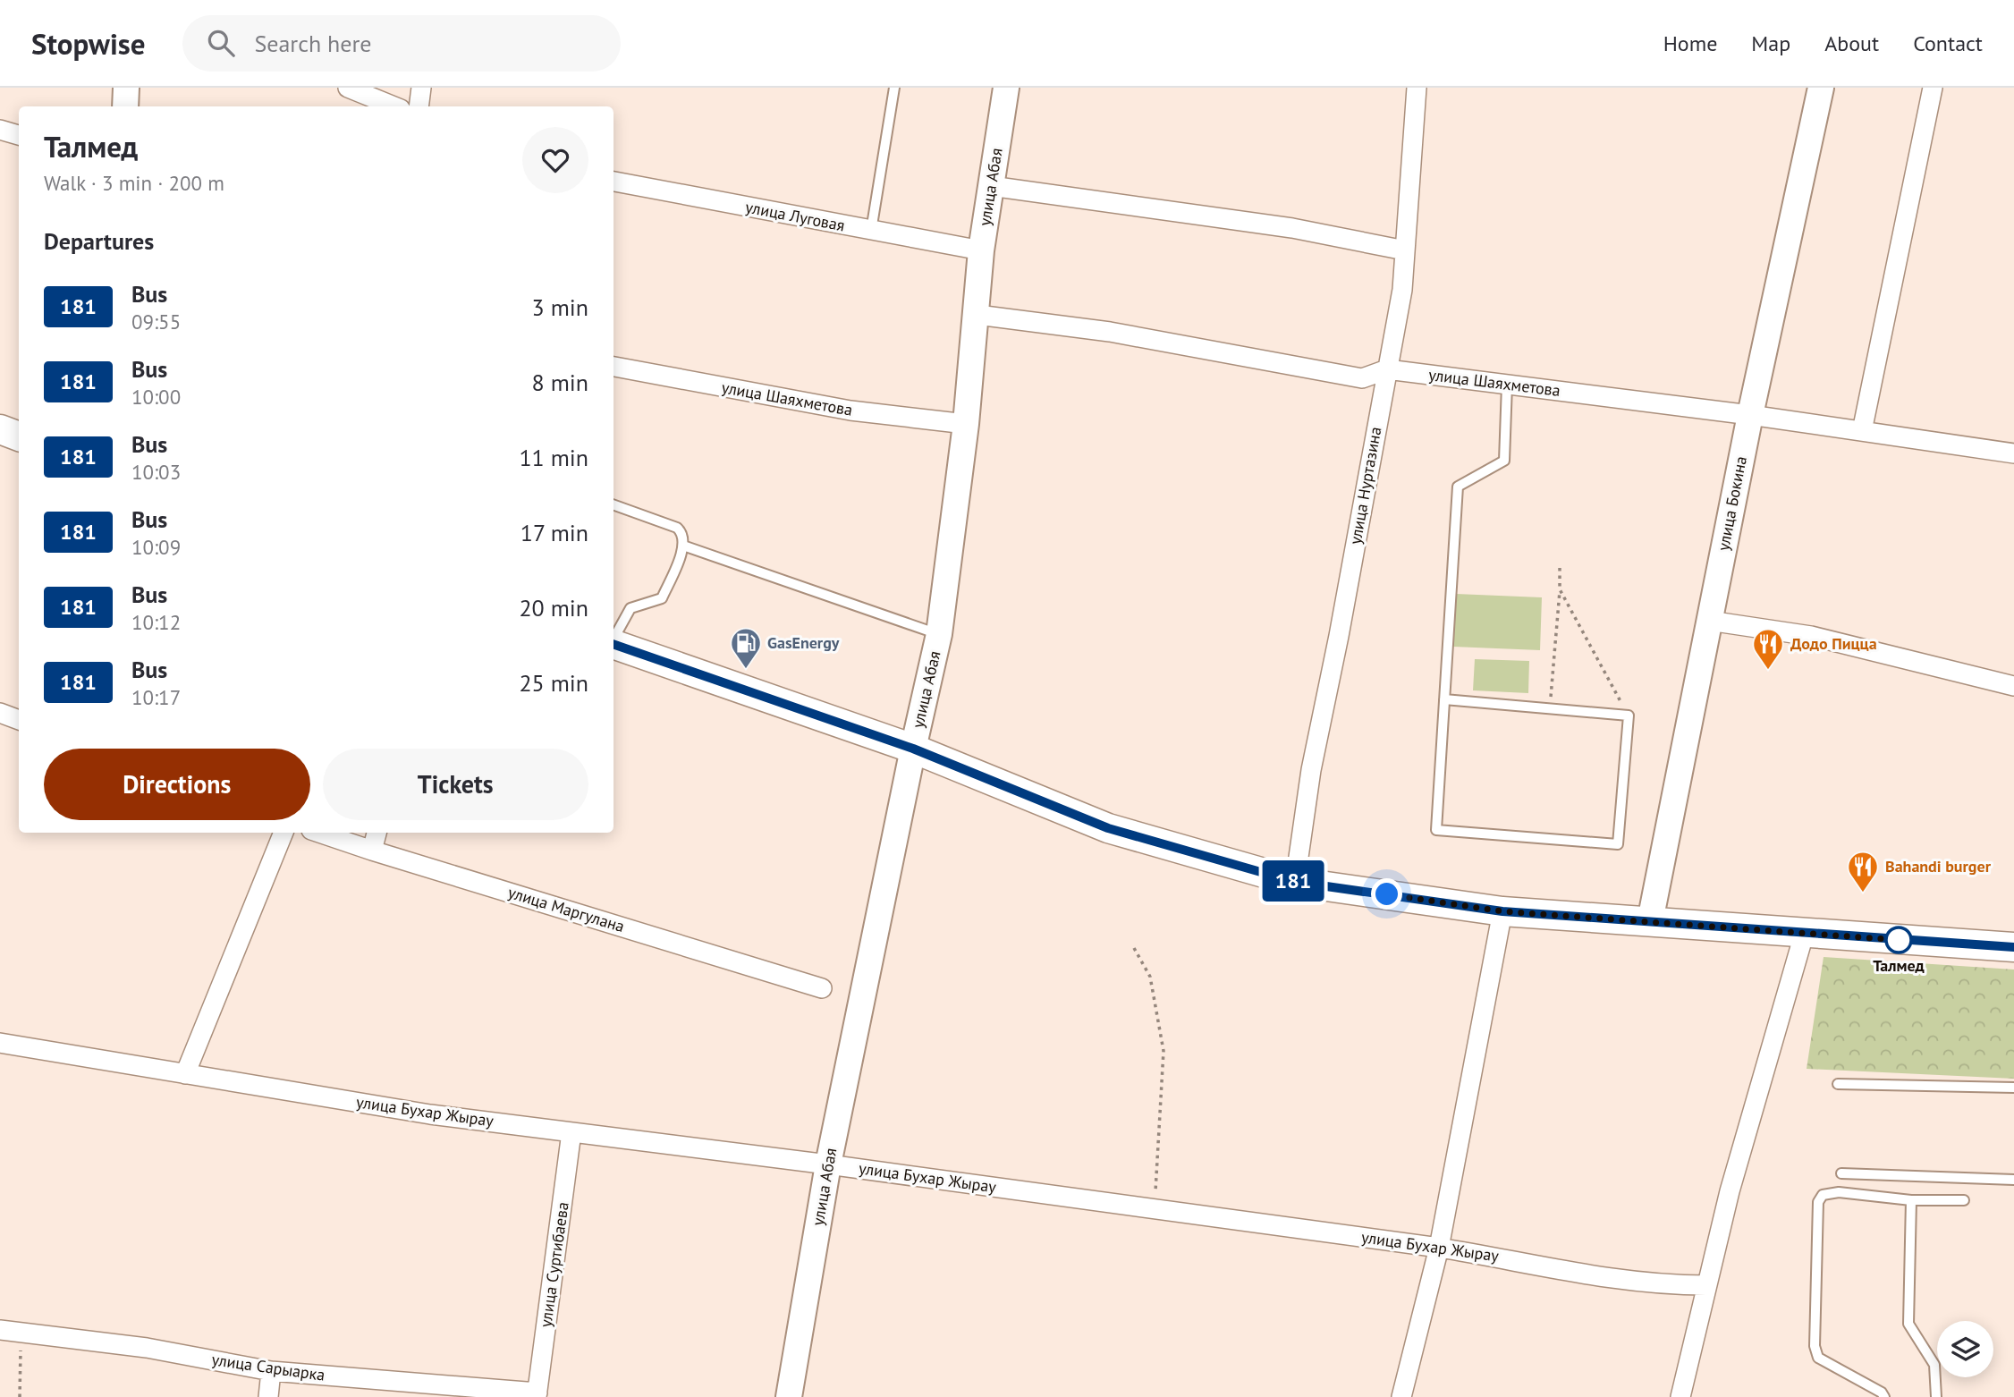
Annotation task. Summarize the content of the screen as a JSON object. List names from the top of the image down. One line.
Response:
{"streets":{"street":["улица Абая","улица Луговая","улица Шаяхметова","улица Нуртазина","улица Бокина","улица Маргулана","улица Бухар Жырау","улица Суртибаева","улица Сарыарка"]},"crossings":[["улица Абая","улица Луговая"],["улица Абая","улица Шаяхметова"],["улица Абая","улица Бухар Жырау"],["улица Шаяхметова","улица Нуртазина"],["улица Шаяхметова","улица Бокина"],["улица Бухар Жырау","улица Суртибаева"],["улица Суртибаева","улица Сарыарка"]],"places":{"fuel station":["GasEnergy"],"restaurant":["Додо Пицца","Bahandi burger"],"other":["Талмед"]},"lines":["bus line 181"],"page":{"header":"Stopwise","search":"Search here","nav":["Home","Map","About","Contact"],"on_map":"181","heading":[["Талмед","Walk · 3 min · 200 m"],"Departures"],"list":[{"mark":"181","name":"Bus","note":"09:55","value":"3 min"},{"mark":"181","name":"Bus","note":"10:00","value":"8 min"},{"mark":"181","name":"Bus","note":"10:03","value":"11 min"},{"mark":"181","name":"Bus","note":"10:09","value":"17 min"},{"mark":"181","name":"Bus","note":"10:12","value":"20 min"},{"mark":"181","name":"Bus","note":"10:17","value":"25 min"}],"buttons":["Directions","Tickets"]}}
